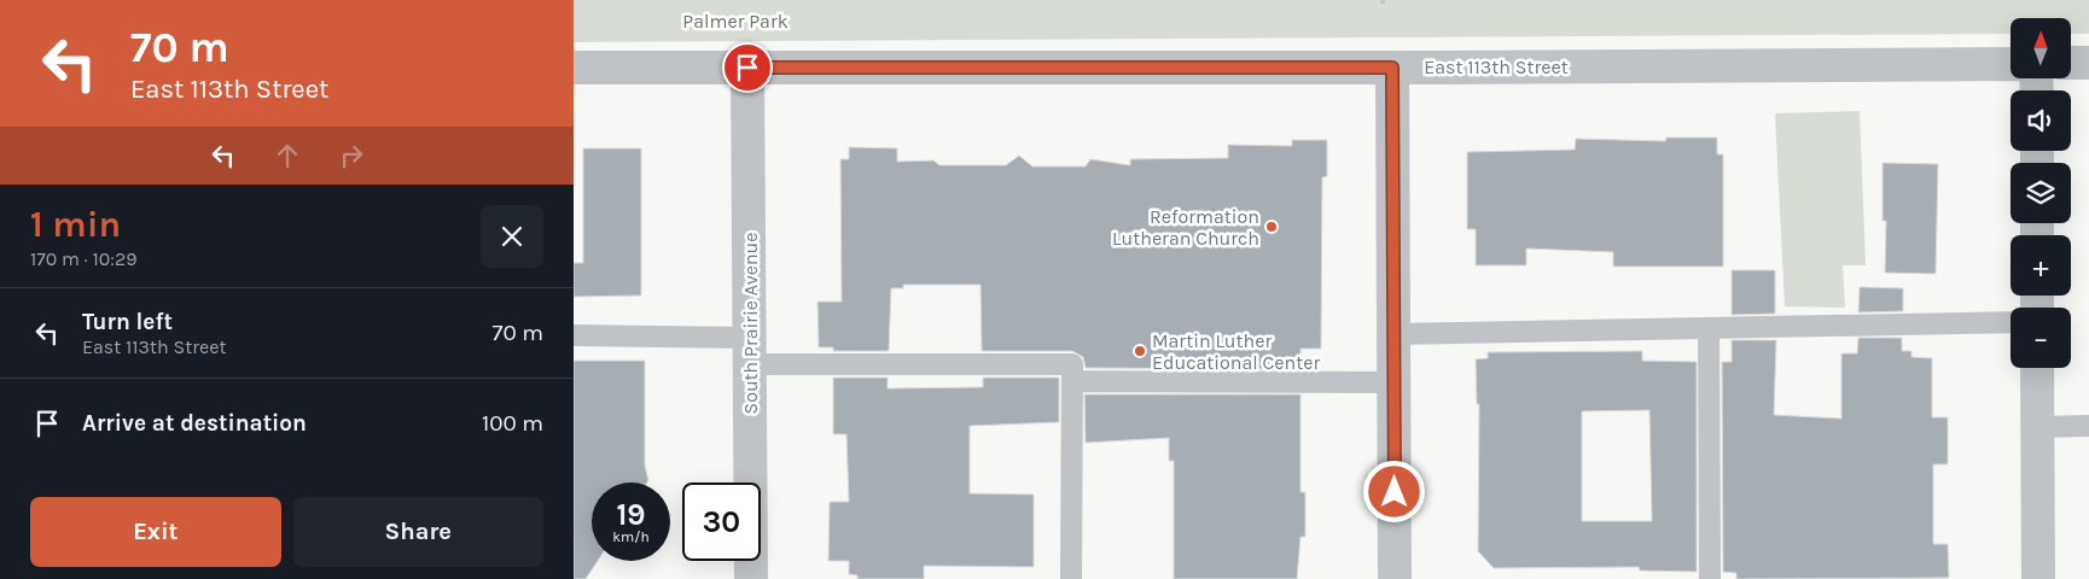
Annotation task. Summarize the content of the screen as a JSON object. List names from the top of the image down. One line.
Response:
{"streets":{"street":["East 113th Street","South Prairie Avenue"]},"crossings":[["East 113th Street","South Prairie Avenue"]],"parks":["Palmer Park"],"places":["Reformation Lutheran Church","Martin Luther Educational Center"],"north":"top","page":{"turn":["70 m","East 113th Street"],"map_buttons":["+","−"],"heading":["1 min","170 m · 10:29"],"list":[{"name":"Turn left","note":"East 113th Street","value":"70 m"},{"name":"Arrive at destination","value":"100 m"}],"speed":"19 km/h","limit":"30","buttons":["Exit","Share"]}}
